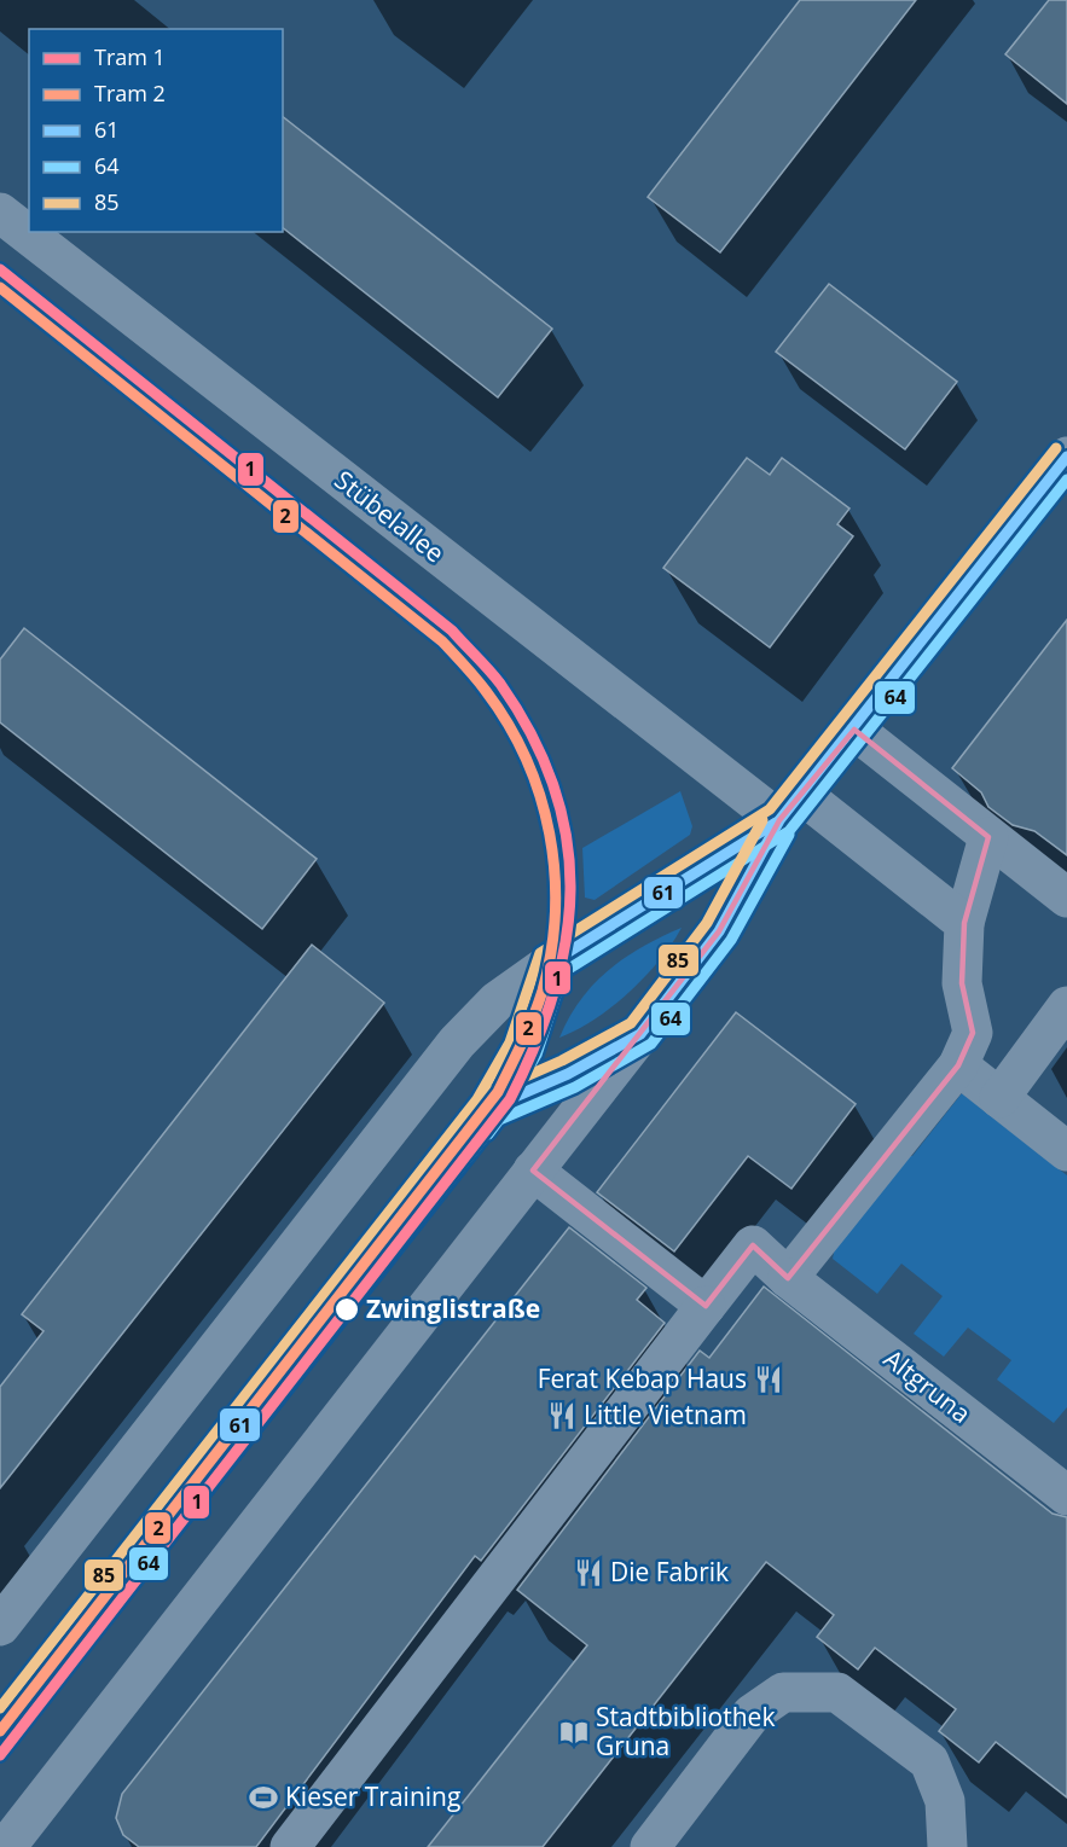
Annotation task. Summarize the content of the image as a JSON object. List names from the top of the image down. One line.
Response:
{"streets":{"street":["Stübelallee","Altgruna"]},"places":{"other":["Zwinglistraße"],"restaurant":["Ferat Kebap Haus","Little Vietnam","Die Fabrik"],"library":["Stadtbibliothek Gruna"],"sports":["Kieser Training"]},"lines":["tram line 1","tram line 2","transit line 85","transit line 61","transit line 64"],"legend":["Tram 1","Tram 2","61","64","85"]}
